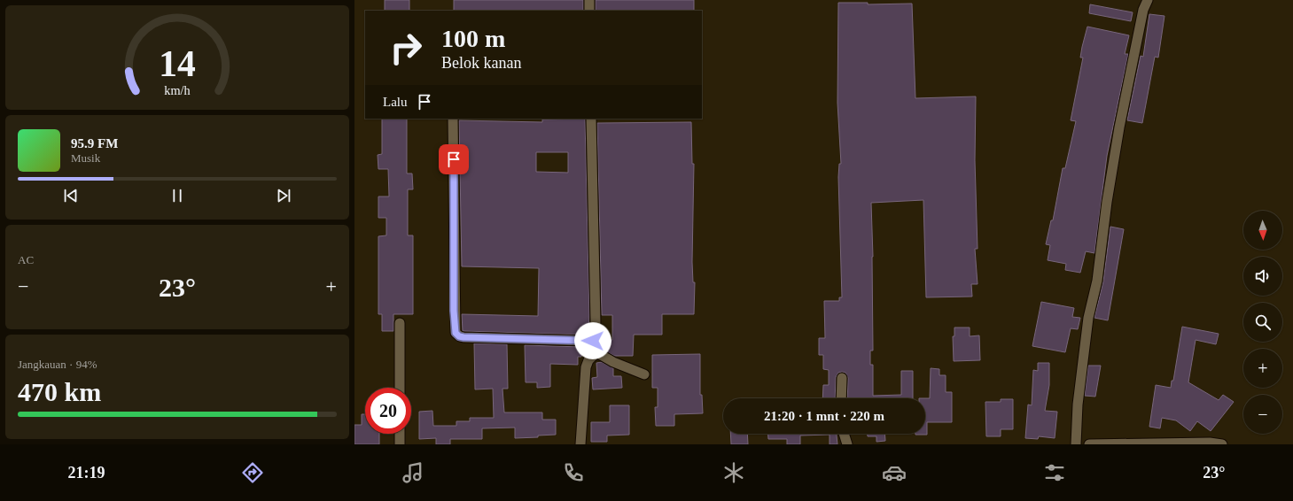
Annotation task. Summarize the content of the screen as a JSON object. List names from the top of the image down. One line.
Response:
{"north":"bottom","page":{"turn":["100 m","Belok kanan"],"then":"Lalu","song":["95.9 FM","Musik"],"map_buttons":["+","−"],"tile":["AC",["Jangkauan · 94%","470 km"]],"heat":["−","23°","+"],"limit":"20","trip":"21:20 · 1 mnt · 220 m","tabs":["21:19","23°"],"gauge":["14","km/h"]}}
